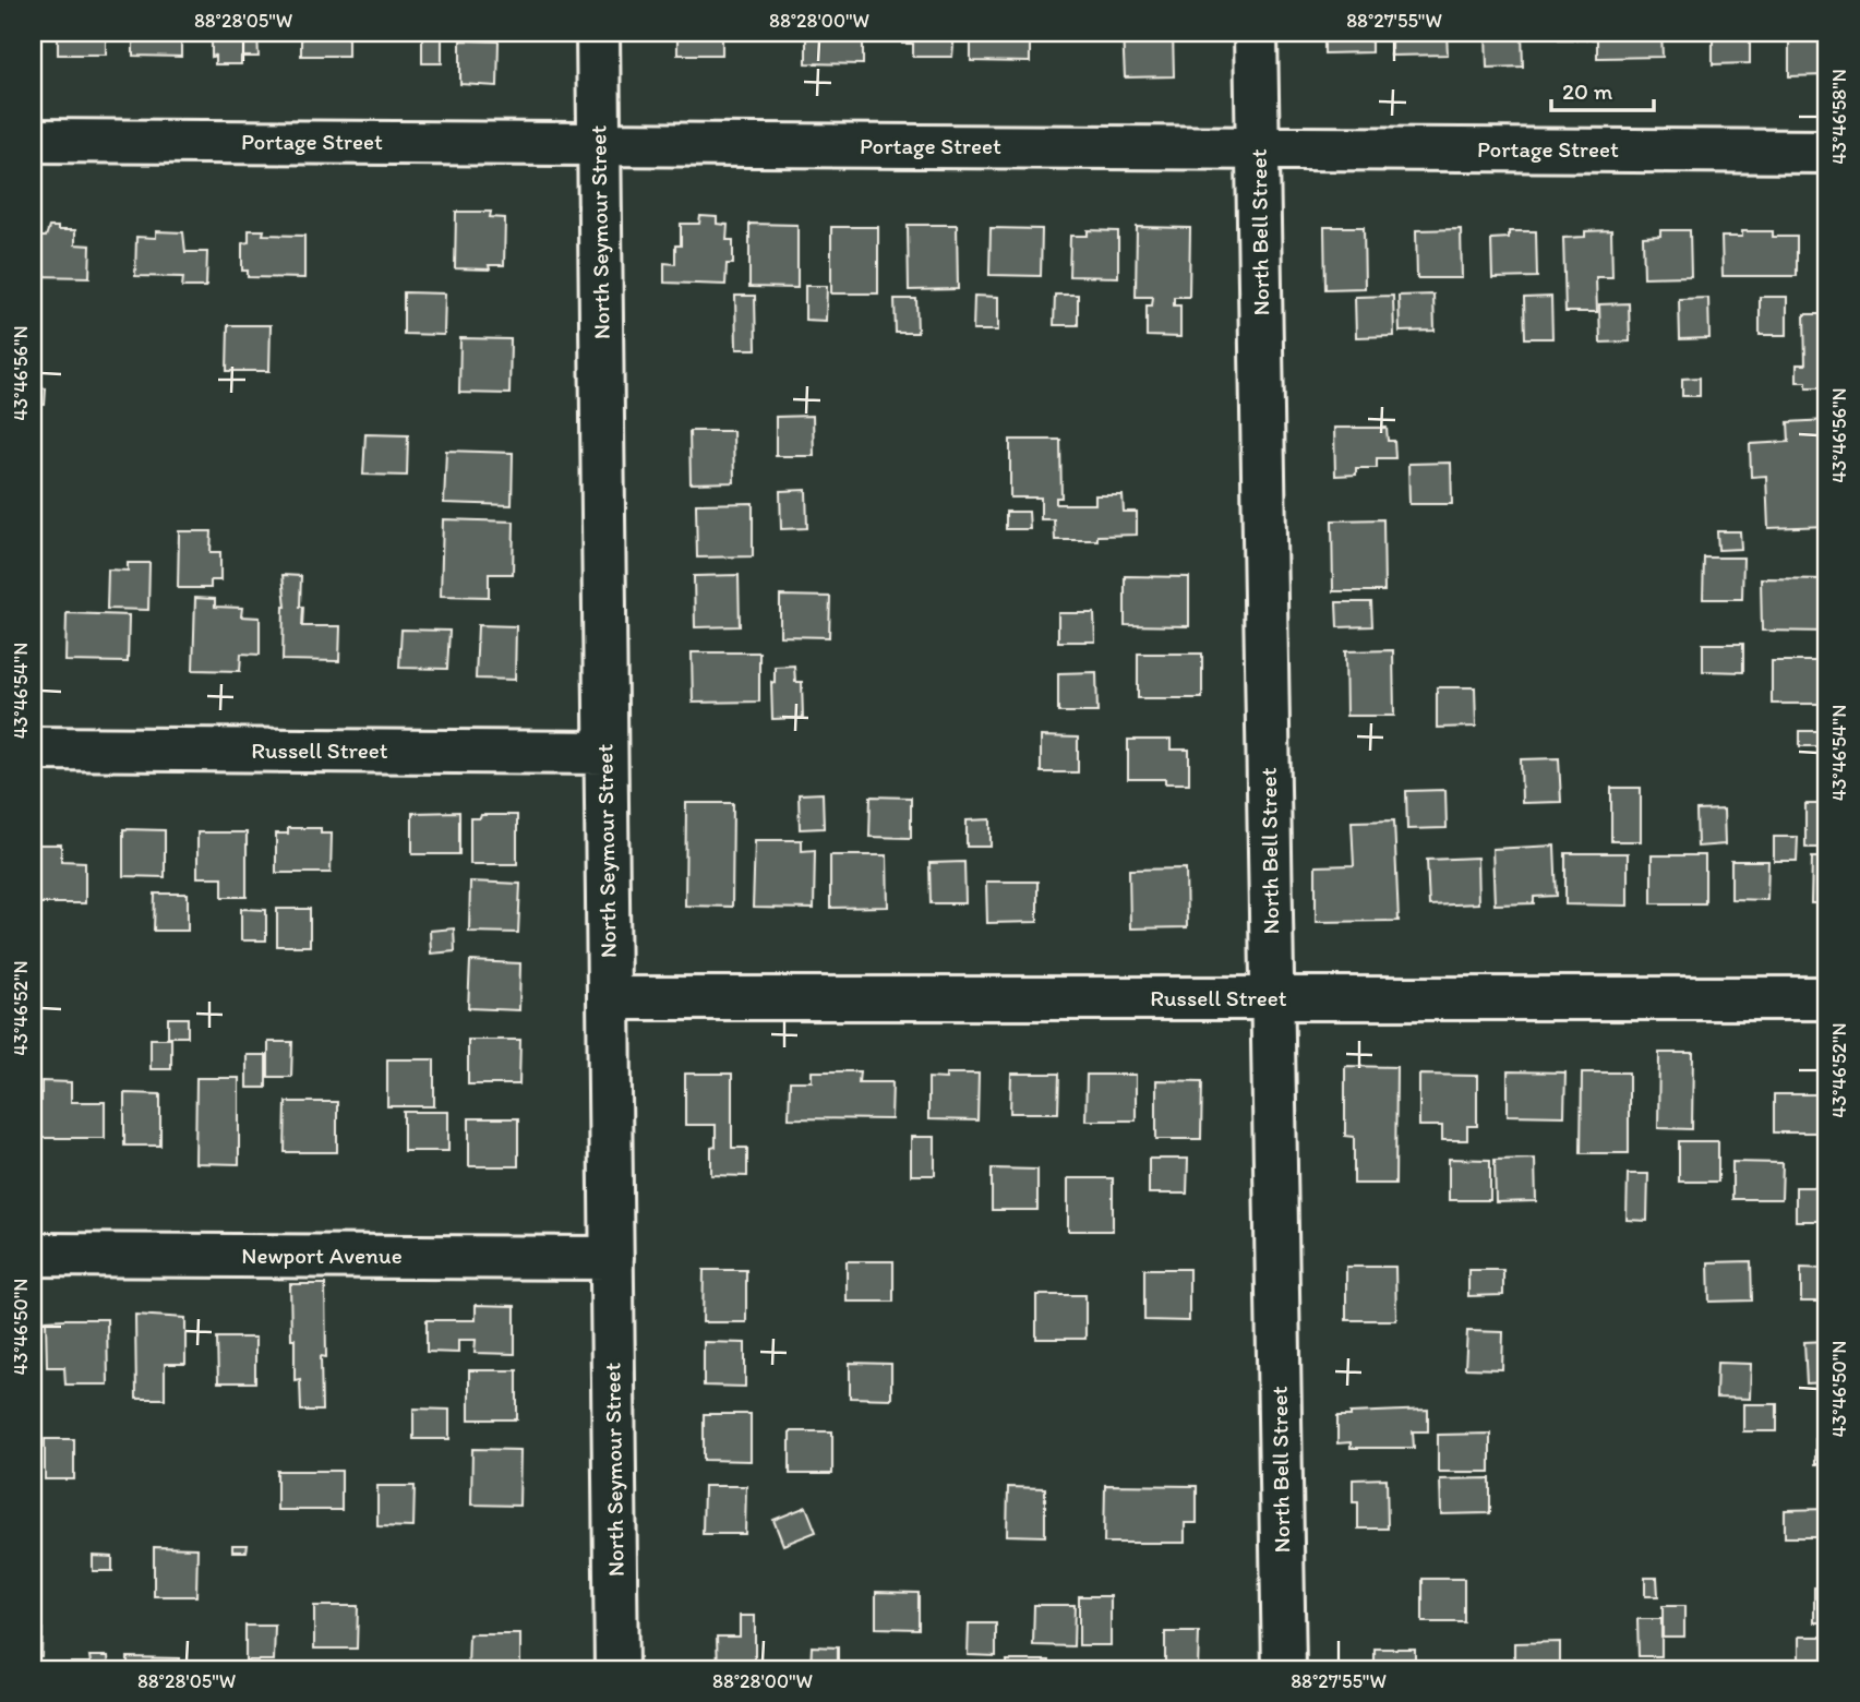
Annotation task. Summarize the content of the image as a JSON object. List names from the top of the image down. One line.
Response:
{"streets":{"street":["Portage Street","North Seymour Street","North Bell Street","Russell Street","Newport Avenue"]},"crossings":[["Portage Street","North Seymour Street"],["Portage Street","North Bell Street"],["North Seymour Street","Russell Street"],["North Seymour Street","Newport Avenue"],["North Bell Street","Russell Street"]],"scale_bar":"20 m","coordinates":["88°28'05\"W","88°28'00\"W","88°27'55\"W","43°46'58\"N","43°46'56\"N","43°46'54\"N","43°46'52\"N","43°46'50\"N"]}
